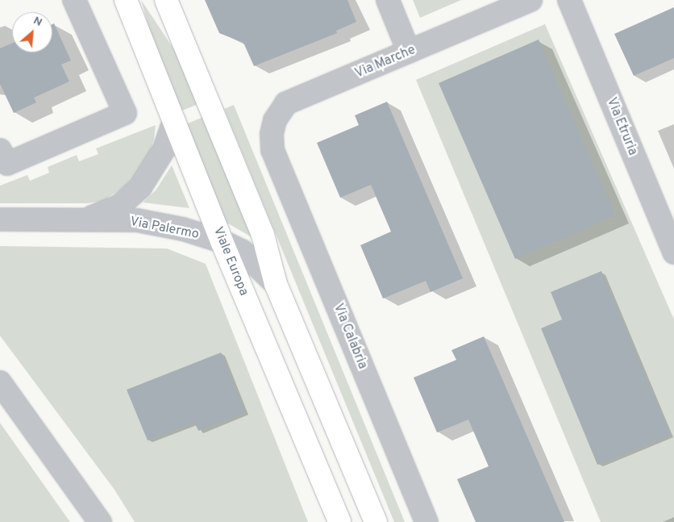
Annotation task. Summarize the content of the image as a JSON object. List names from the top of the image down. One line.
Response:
{"streets":{"main road":["Viale Europa"],"street":["Via Marche","Via Etruria","Via Palermo","Via Calabria"]},"crossings":[["Via Marche","Via Calabria"],["Via Palermo","Viale Europa"]],"north":"top right"}
